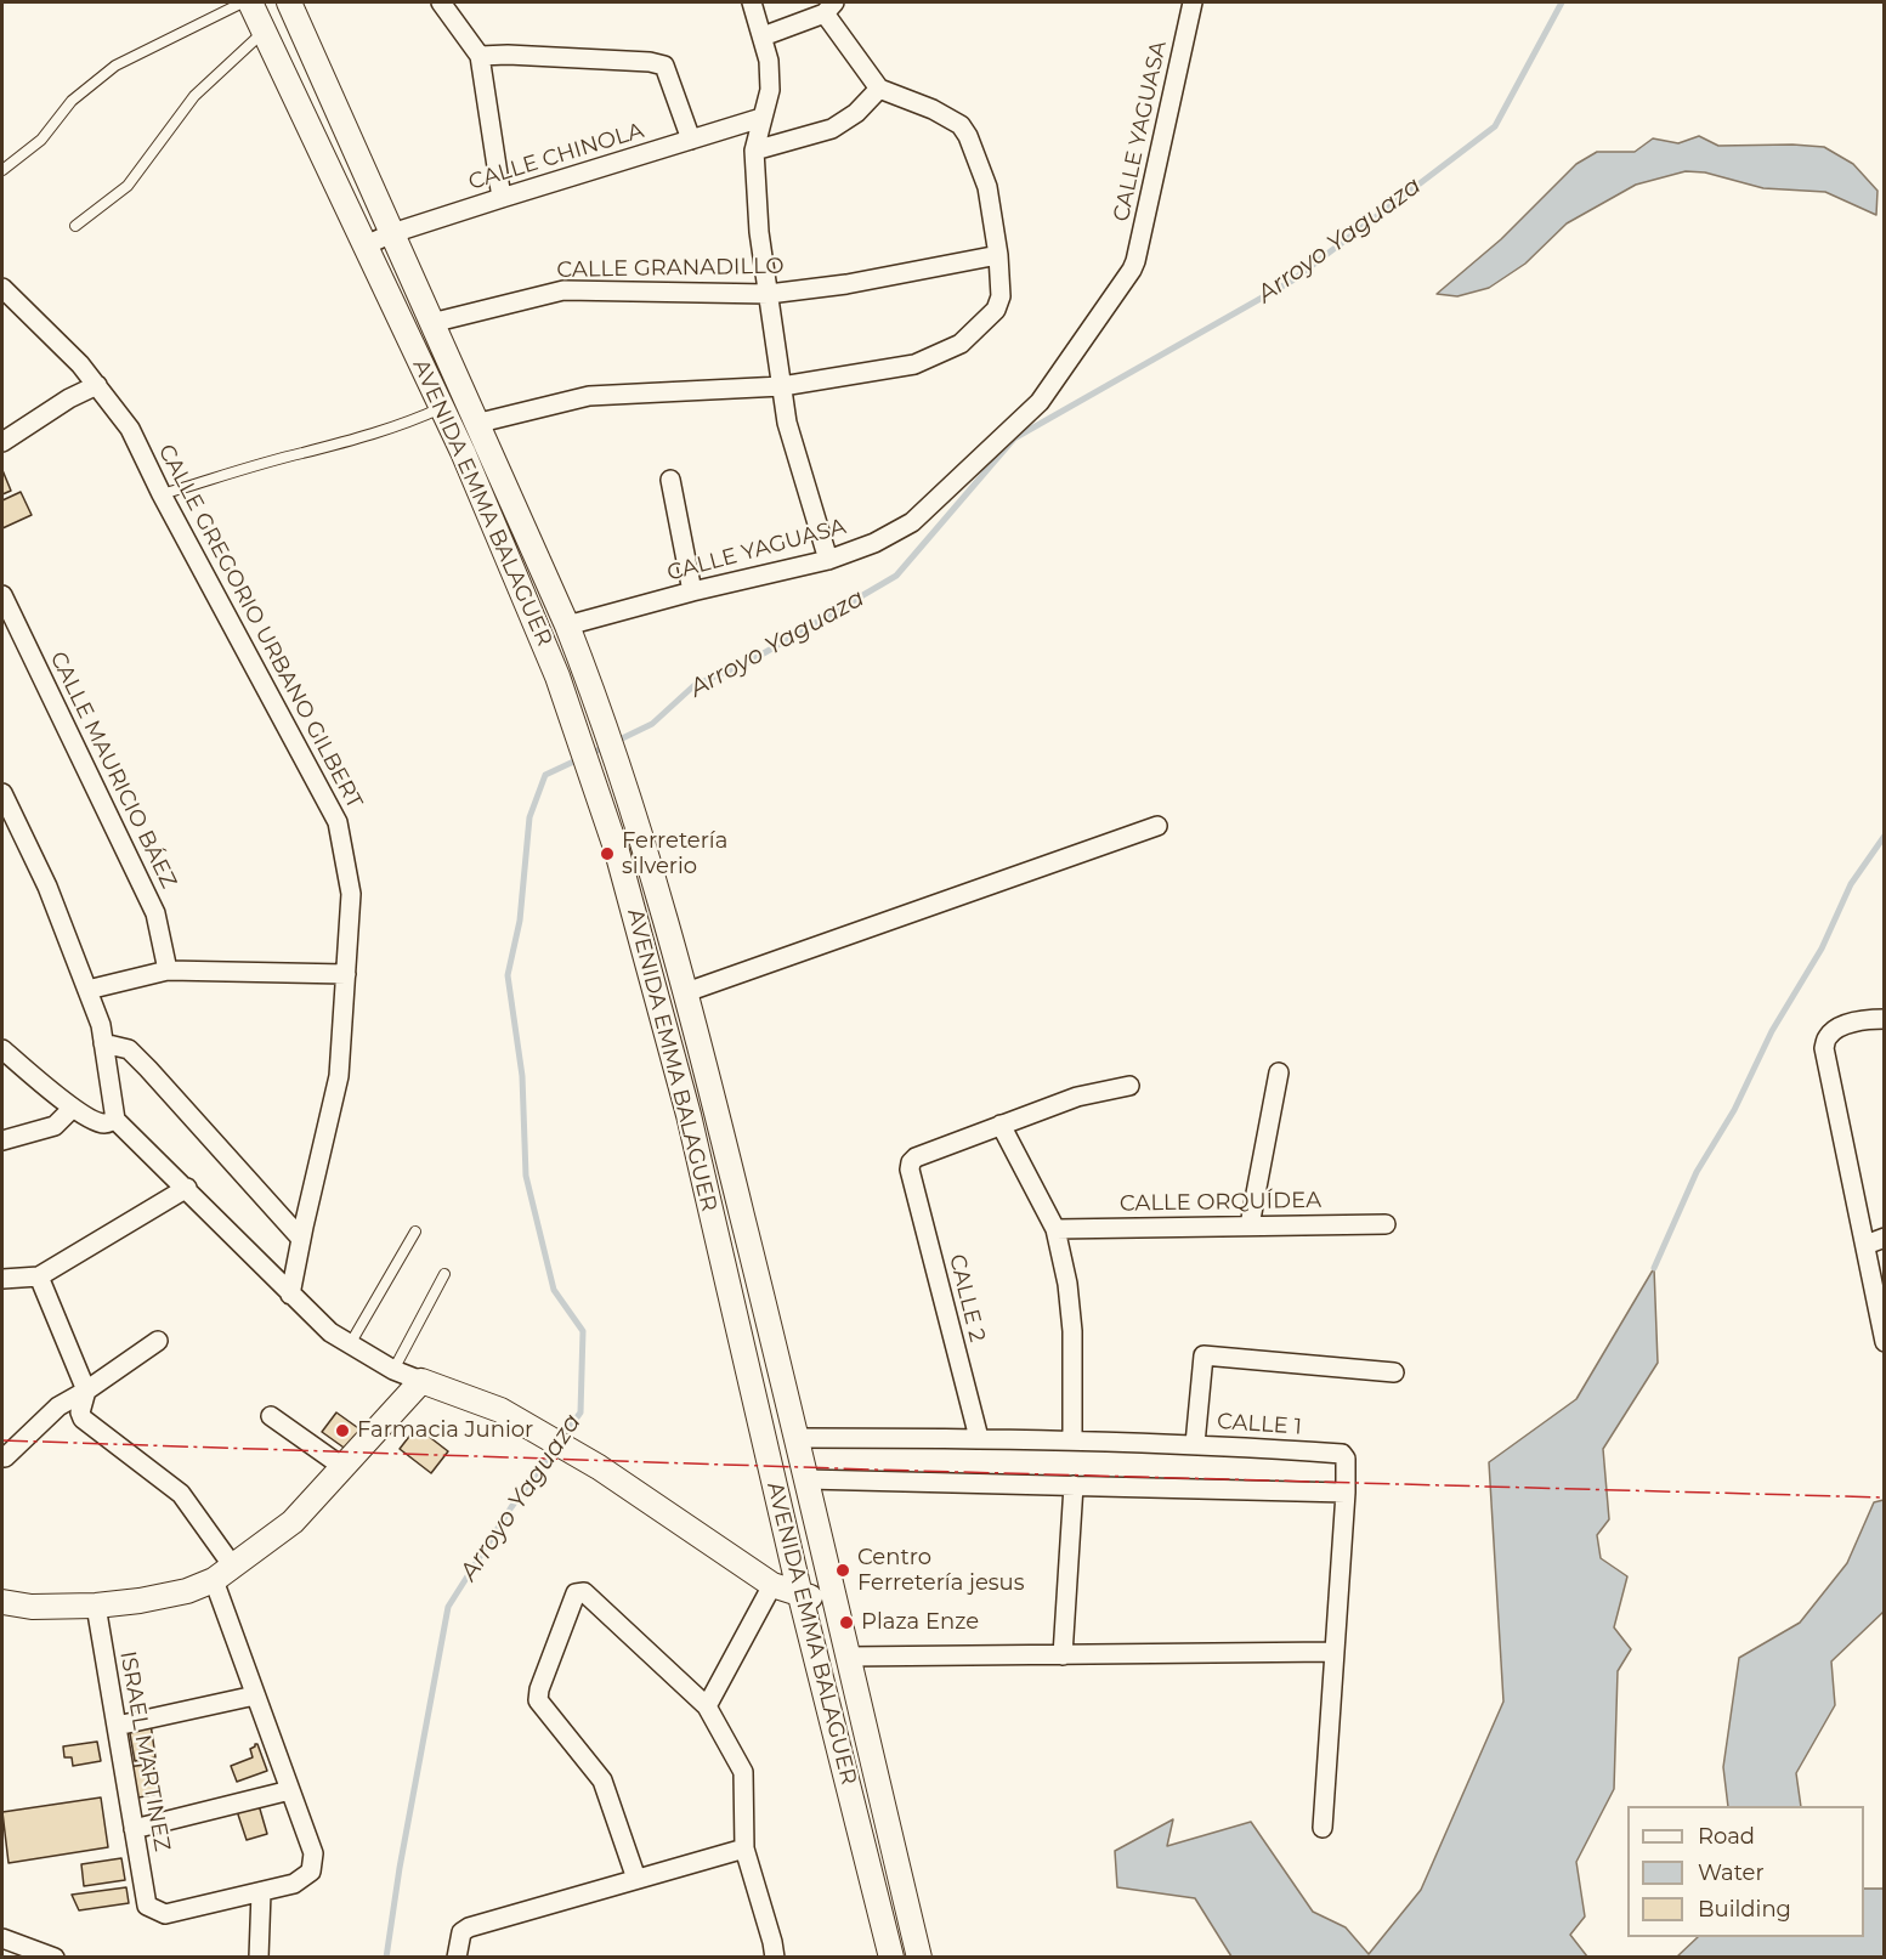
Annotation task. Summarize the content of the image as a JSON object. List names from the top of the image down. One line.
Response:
{"streets":{"street":["CALLE YAGUASA","CALLE CHINOLA","CALLE GRANADILLO","AVENIDA EMMA BALAGUER","CALLE GREGORIO URBANO GILBERT","CALLE MAURICIO BÁEZ","CALLE ORQUÍDEA","CALLE 2","CALLE 1","ISRAEL MARTINEZ"]},"crossings":[["CALLE YAGUASA","AVENIDA EMMA BALAGUER"],["CALLE CHINOLA","AVENIDA EMMA BALAGUER"],["CALLE GRANADILLO","AVENIDA EMMA BALAGUER"],["AVENIDA EMMA BALAGUER","CALLE 1"],["CALLE 2","CALLE 1"]],"water":["Arroyo Yaguaza"],"places":["Ferretería silverio","Farmacia Junior","Centro Ferretería jesus","Plaza Enze"],"legend":["Road","Water","Building"]}
